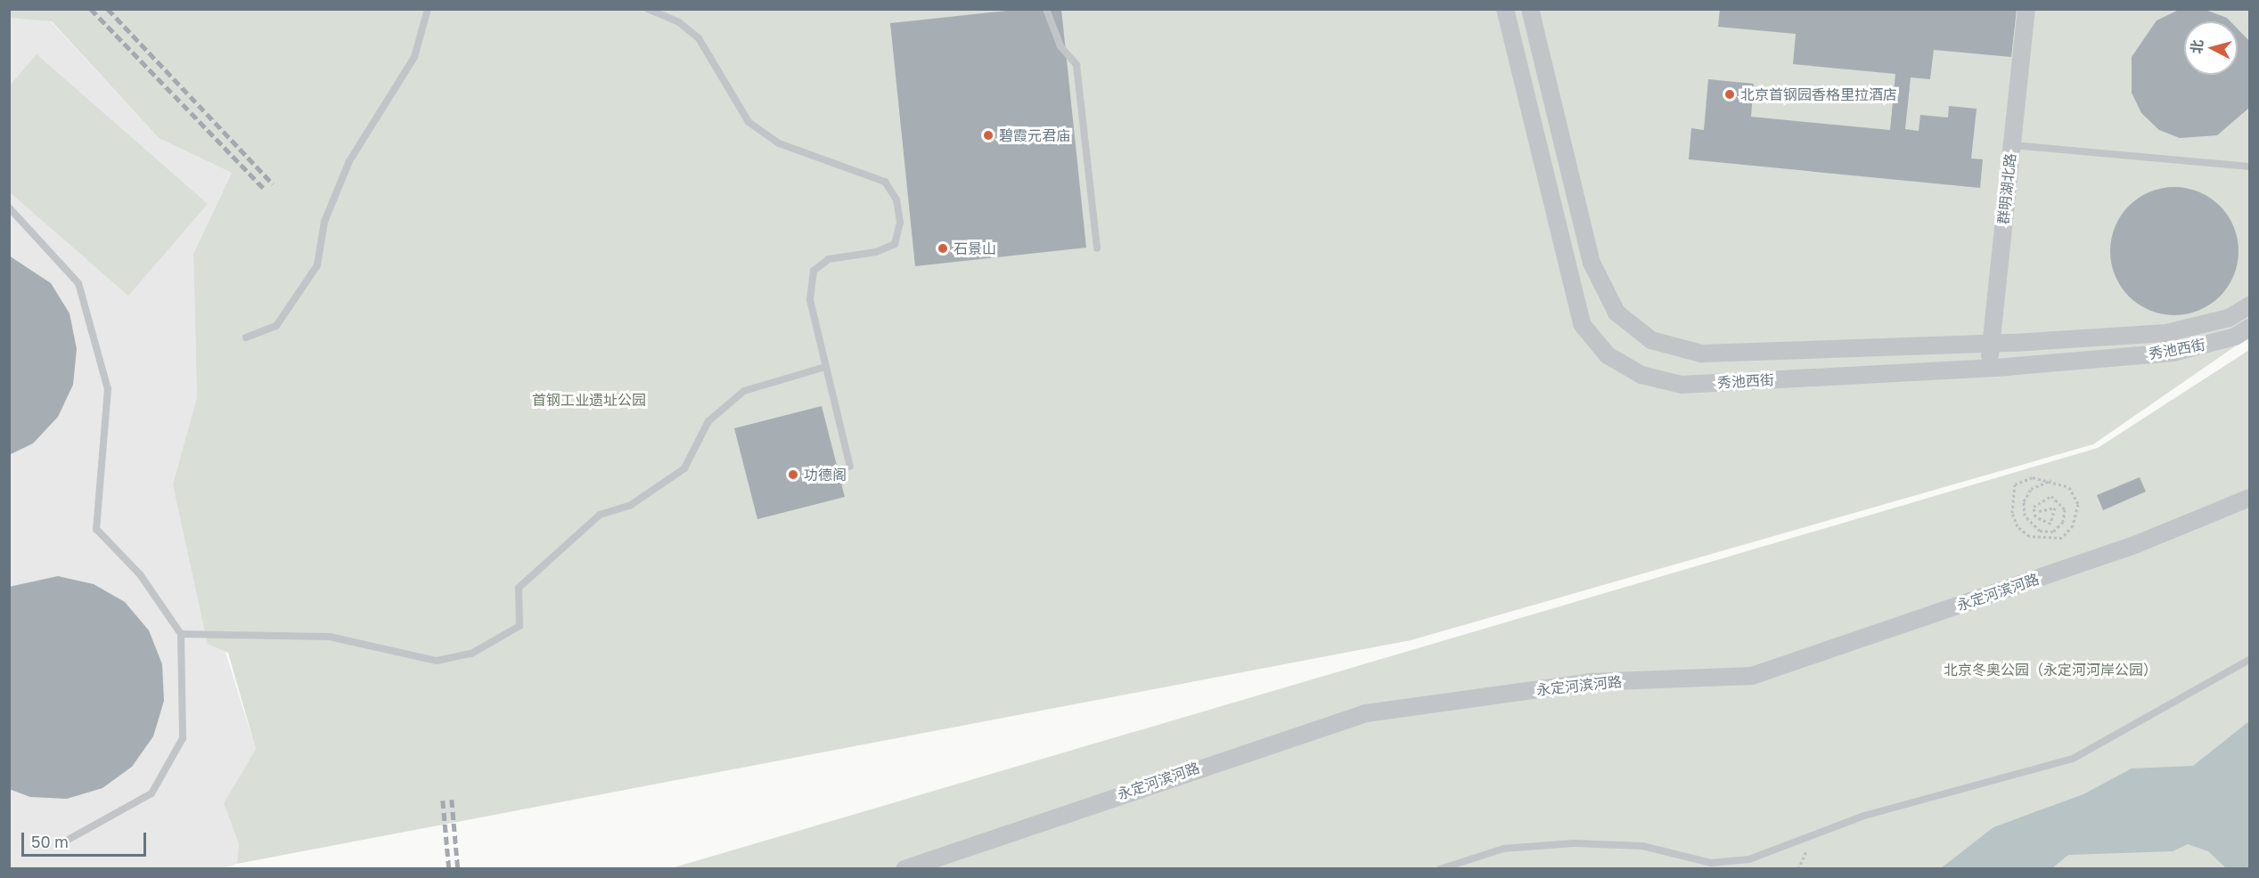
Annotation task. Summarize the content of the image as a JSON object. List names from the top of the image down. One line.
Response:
{"streets":{"street":["群明湖北路","秀池西街","永定河滨河路"]},"crossings":[["群明湖北路","秀池西街"]],"parks":["首钢工业遗址公园","北京冬奥公园（永定河河岸公园）"],"places":["北京首钢园香格里拉酒店","碧霞元君庙","石景山","功德阁"],"scale_bar":"50 m","north":"left"}
